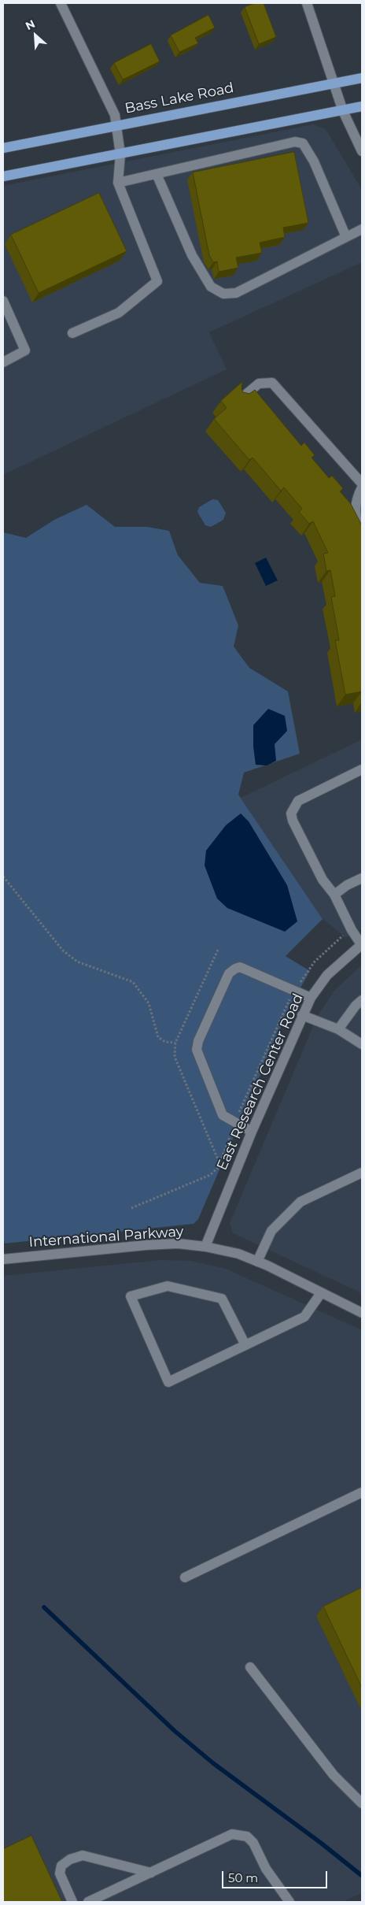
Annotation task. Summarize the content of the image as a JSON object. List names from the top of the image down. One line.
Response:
{"streets":{"main road":["Bass Lake Road"],"street":["East Research Center Road","International Parkway"]},"crossings":[["East Research Center Road","International Parkway"]],"scale_bar":"50 m","north":"top left"}
